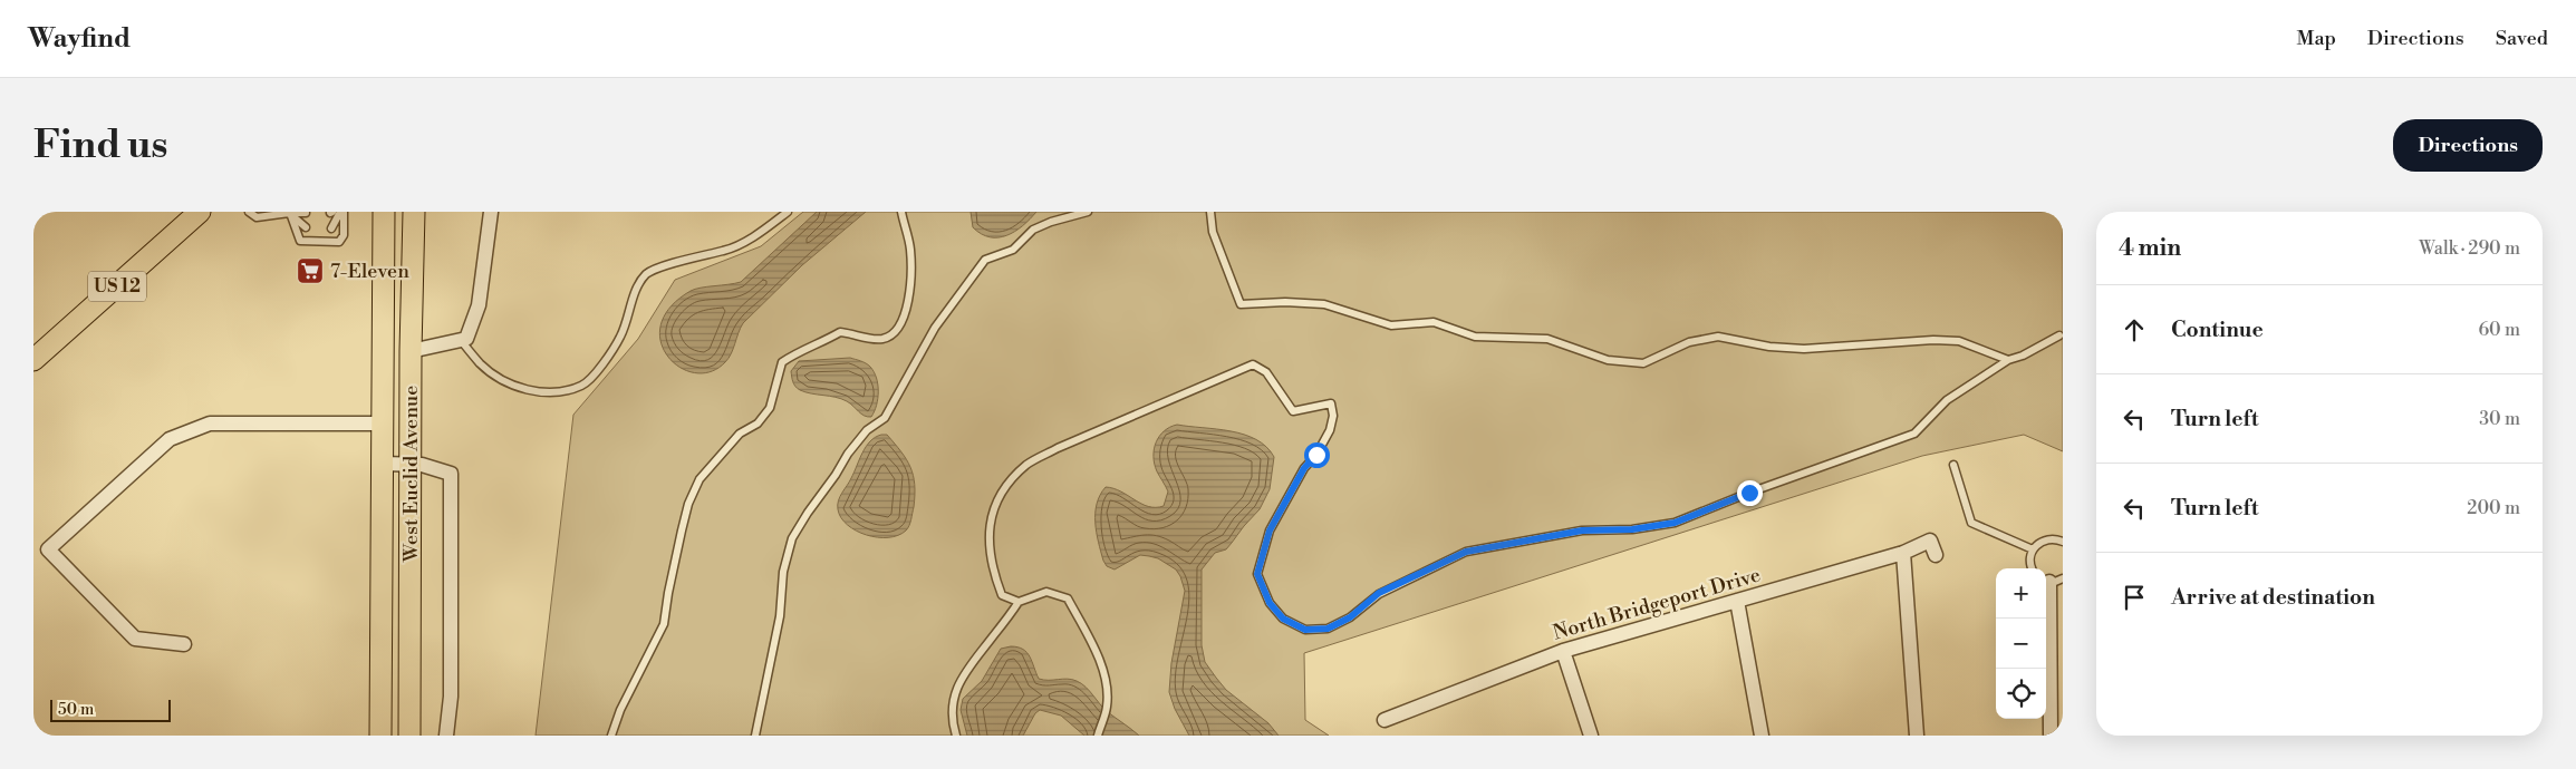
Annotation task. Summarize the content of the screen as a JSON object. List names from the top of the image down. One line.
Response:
{"streets":{"main road":["US 12","West Euclid Avenue"],"street":["North Bridgeport Drive"]},"places":{"supermarket":["7-Eleven"]},"scale_bar":"50 m","page":{"header":"Wayfind","nav":["Map","Directions","Saved"],"buttons":"Directions","title":"Find us","heading":["4 min","Walk · 290 m"],"list":[["Continue","60 m"],["Turn left","30 m"],["Turn left","200 m"],"Arrive at destination"],"map_buttons":["+","−"],"scale":"50 m"}}
